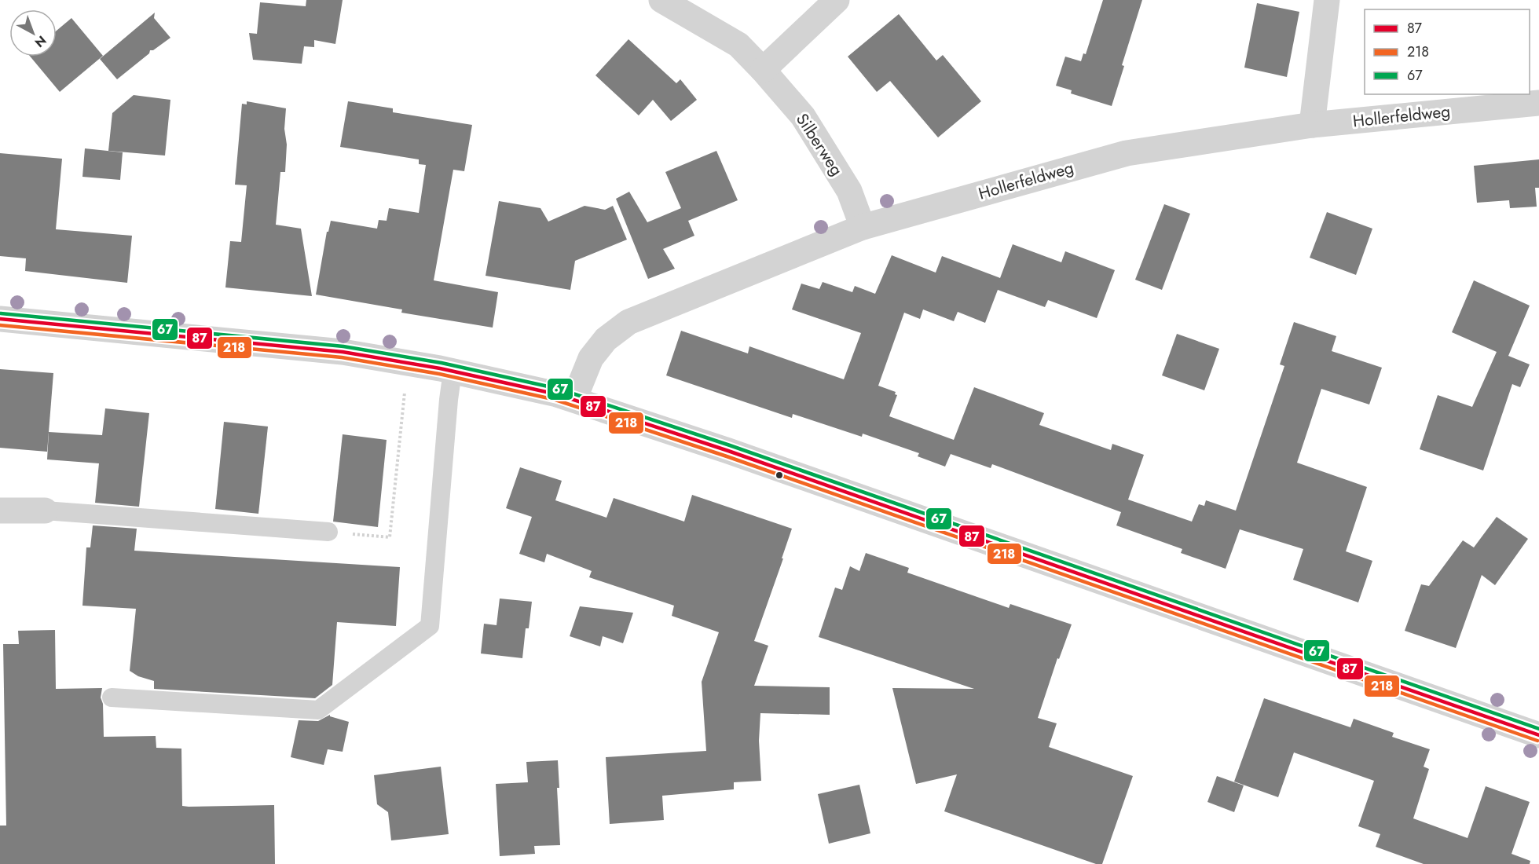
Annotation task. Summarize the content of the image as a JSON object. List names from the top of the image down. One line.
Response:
{"streets":{"street":["Hollerfeldweg","Silberweg"]},"crossings":[["Hollerfeldweg","Silberweg"]],"lines":["transit line 67","transit line 87","transit line 218"],"legend":["87","218","67"],"north":"bottom right"}
